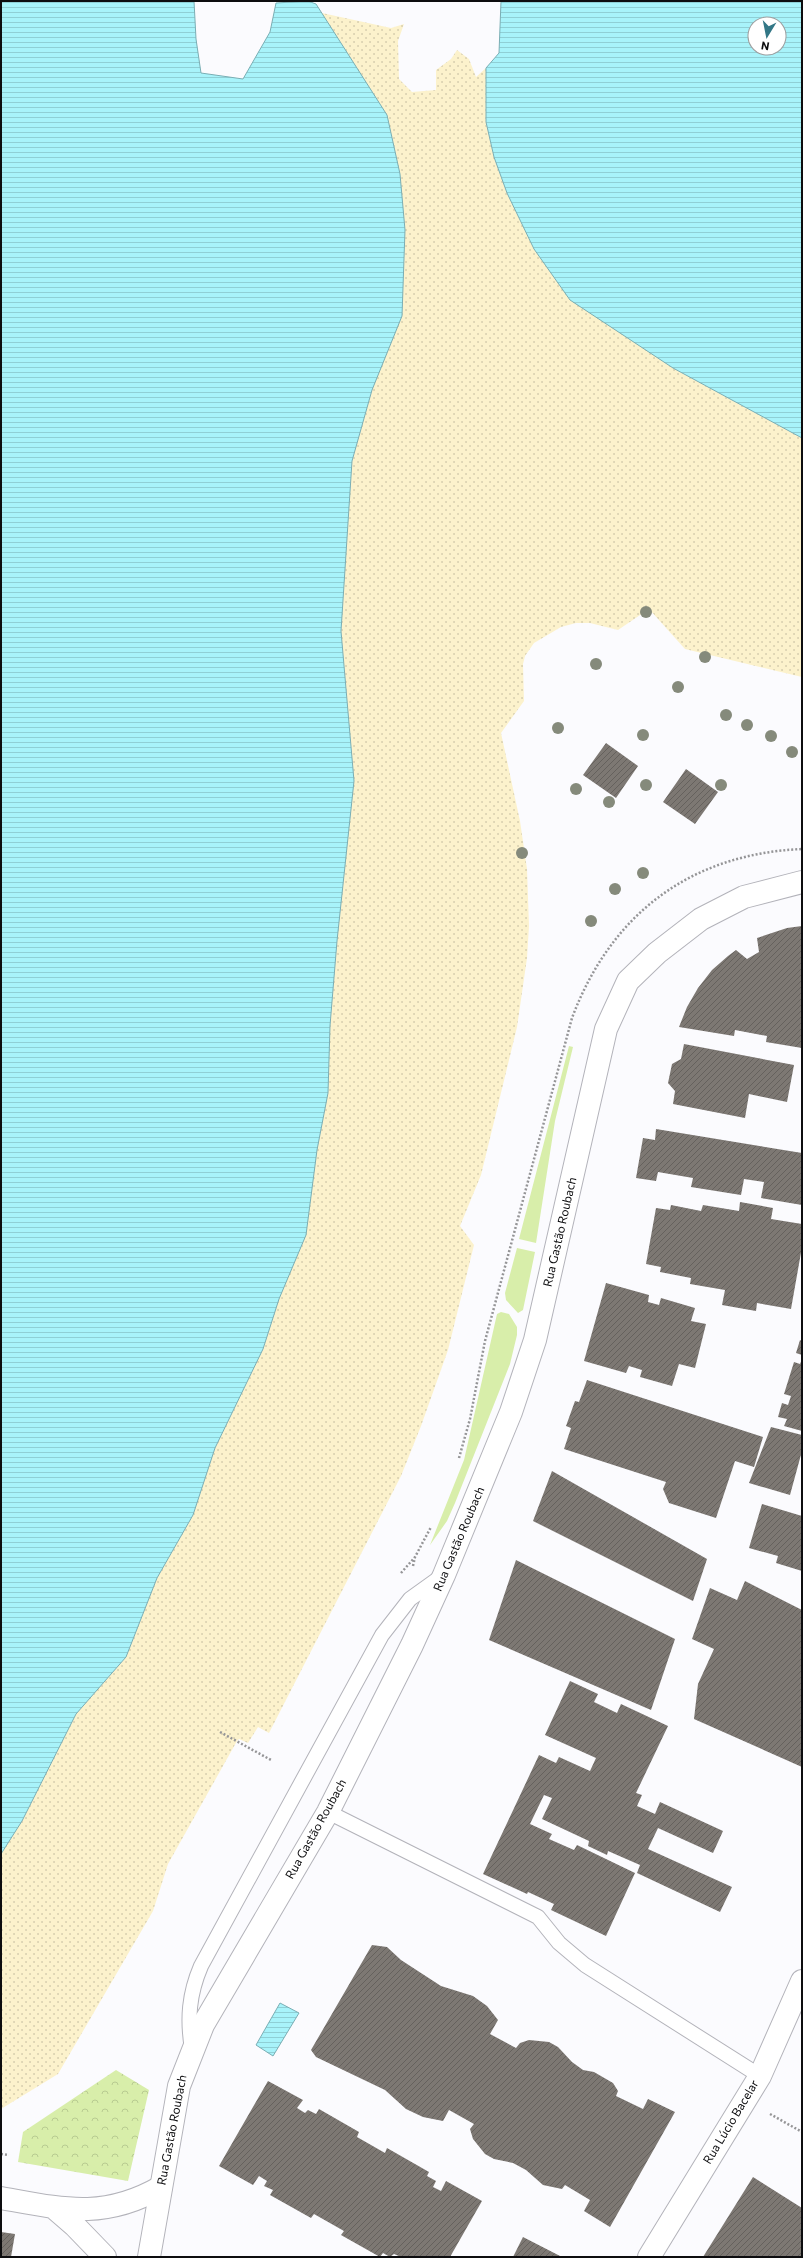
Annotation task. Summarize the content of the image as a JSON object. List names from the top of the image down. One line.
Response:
{"streets":{"street":["Rua Gastão Roubach","Rua Lúcio Bacelar"]},"north":"bottom"}
